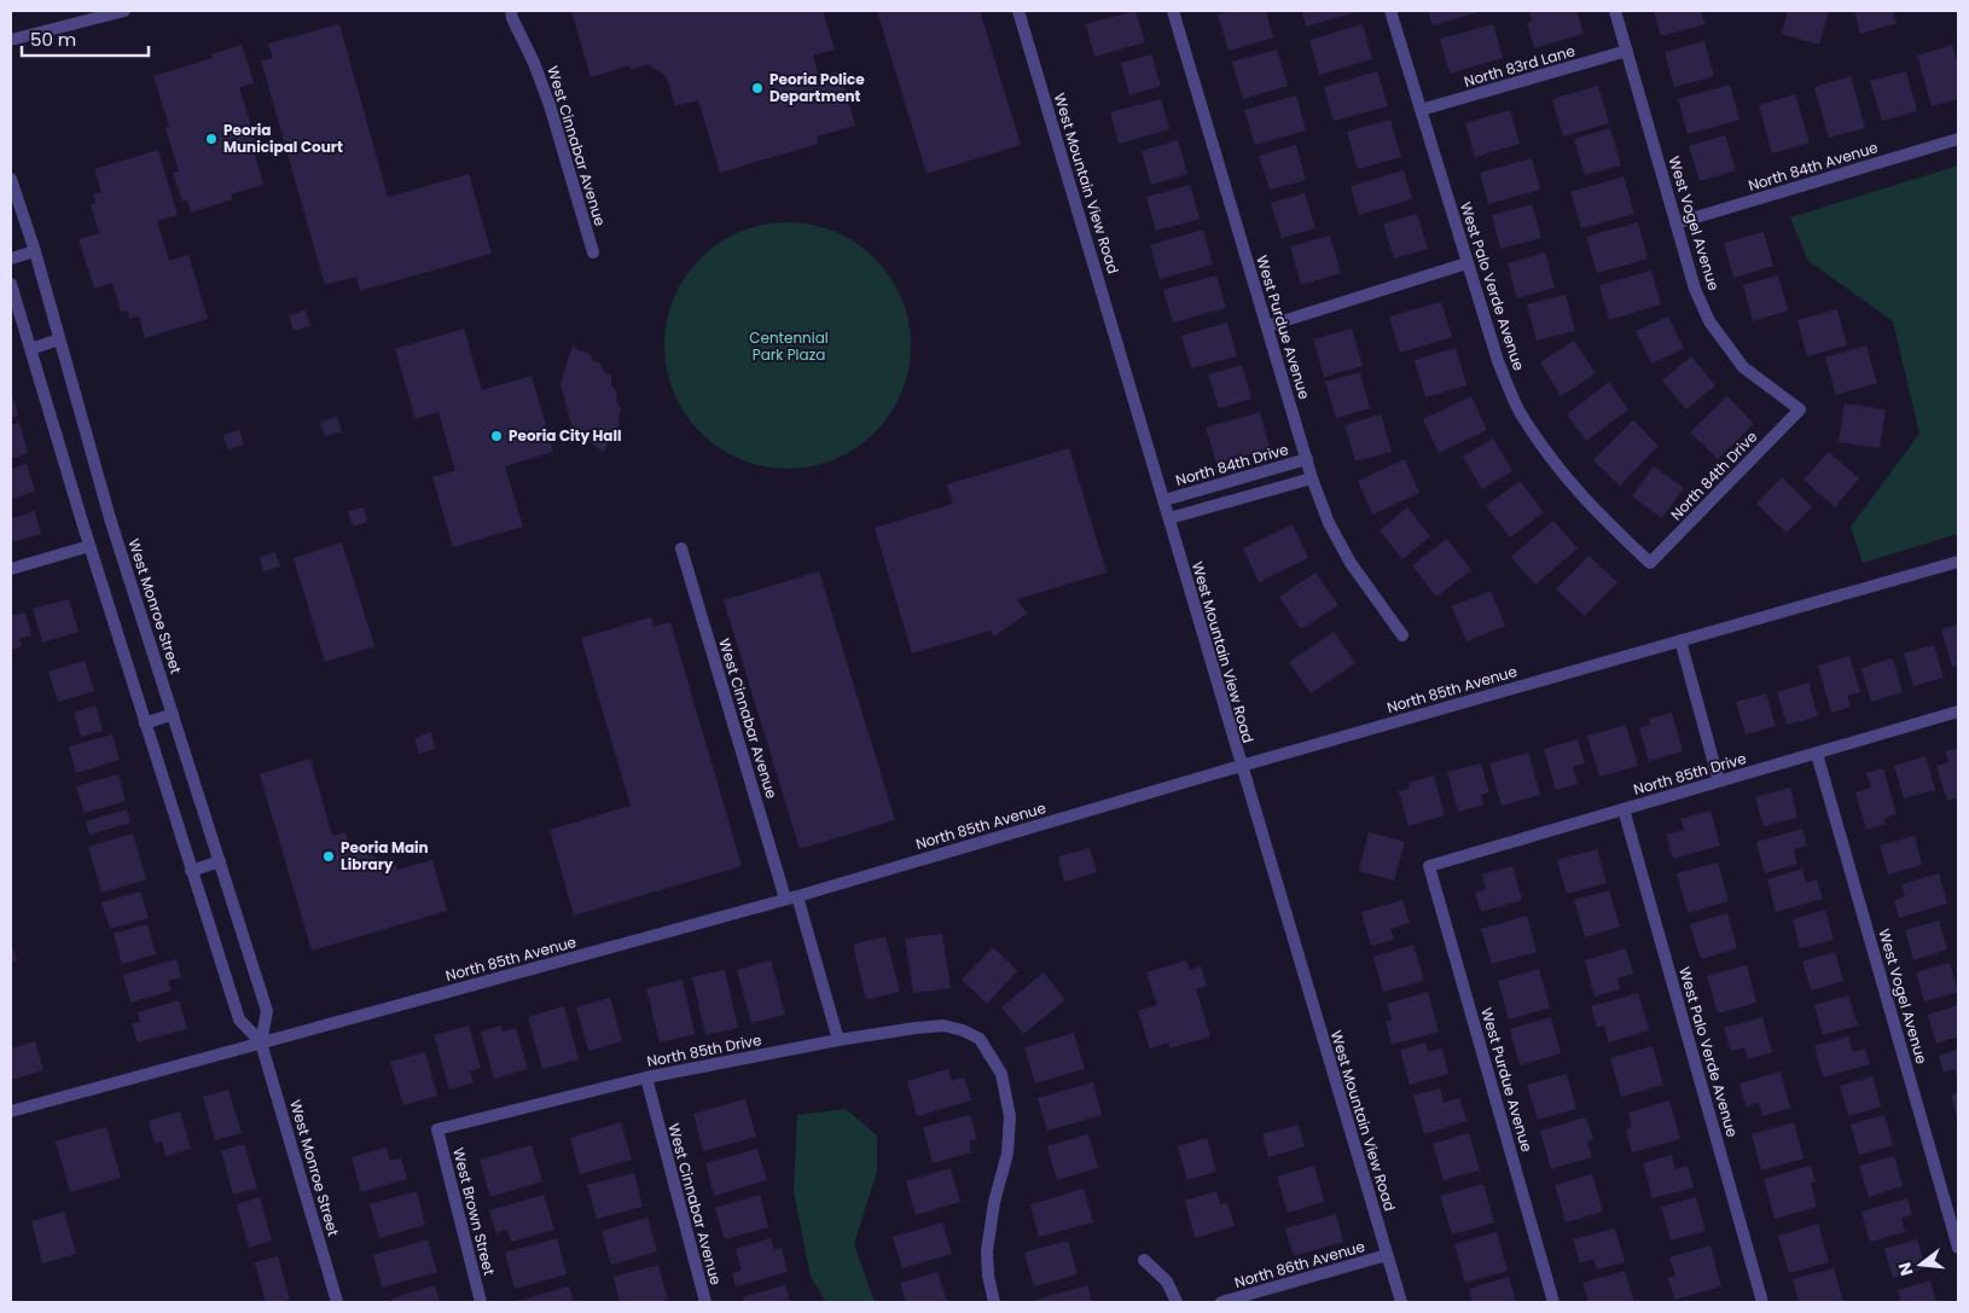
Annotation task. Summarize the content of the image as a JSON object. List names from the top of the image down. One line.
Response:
{"streets":{"street":["North 83rd Lane","West Cinnabar Avenue","North 84th Avenue","West Mountain View Road","West Vogel Avenue","West Palo Verde Avenue","West Purdue Avenue","North 84th Drive","West Monroe Street","North 85th Avenue","North 85th Drive","West Brown Street","North 86th Avenue"]},"crossings":[["North 83rd Lane","West Vogel Avenue"],["North 83rd Lane","West Palo Verde Avenue"],["West Cinnabar Avenue","North 85th Avenue"],["West Cinnabar Avenue","North 85th Drive"],["North 84th Avenue","West Vogel Avenue"],["West Mountain View Road","North 84th Drive"],["West Mountain View Road","North 85th Avenue"],["West Mountain View Road","North 86th Avenue"],["West Vogel Avenue","North 84th Drive"],["West Vogel Avenue","North 85th Drive"],["West Palo Verde Avenue","North 84th Drive"],["West Palo Verde Avenue","North 85th Drive"],["West Purdue Avenue","North 84th Drive"],["West Purdue Avenue","North 85th Drive"],["West Monroe Street","North 85th Avenue"],["North 85th Drive","West Brown Street"]],"parks":["Centennial Park Plaza"],"places":["Peoria Police Department","Peoria Municipal Court","Peoria City Hall","Peoria Main Library"],"scale_bar":"50 m","north":"left"}
